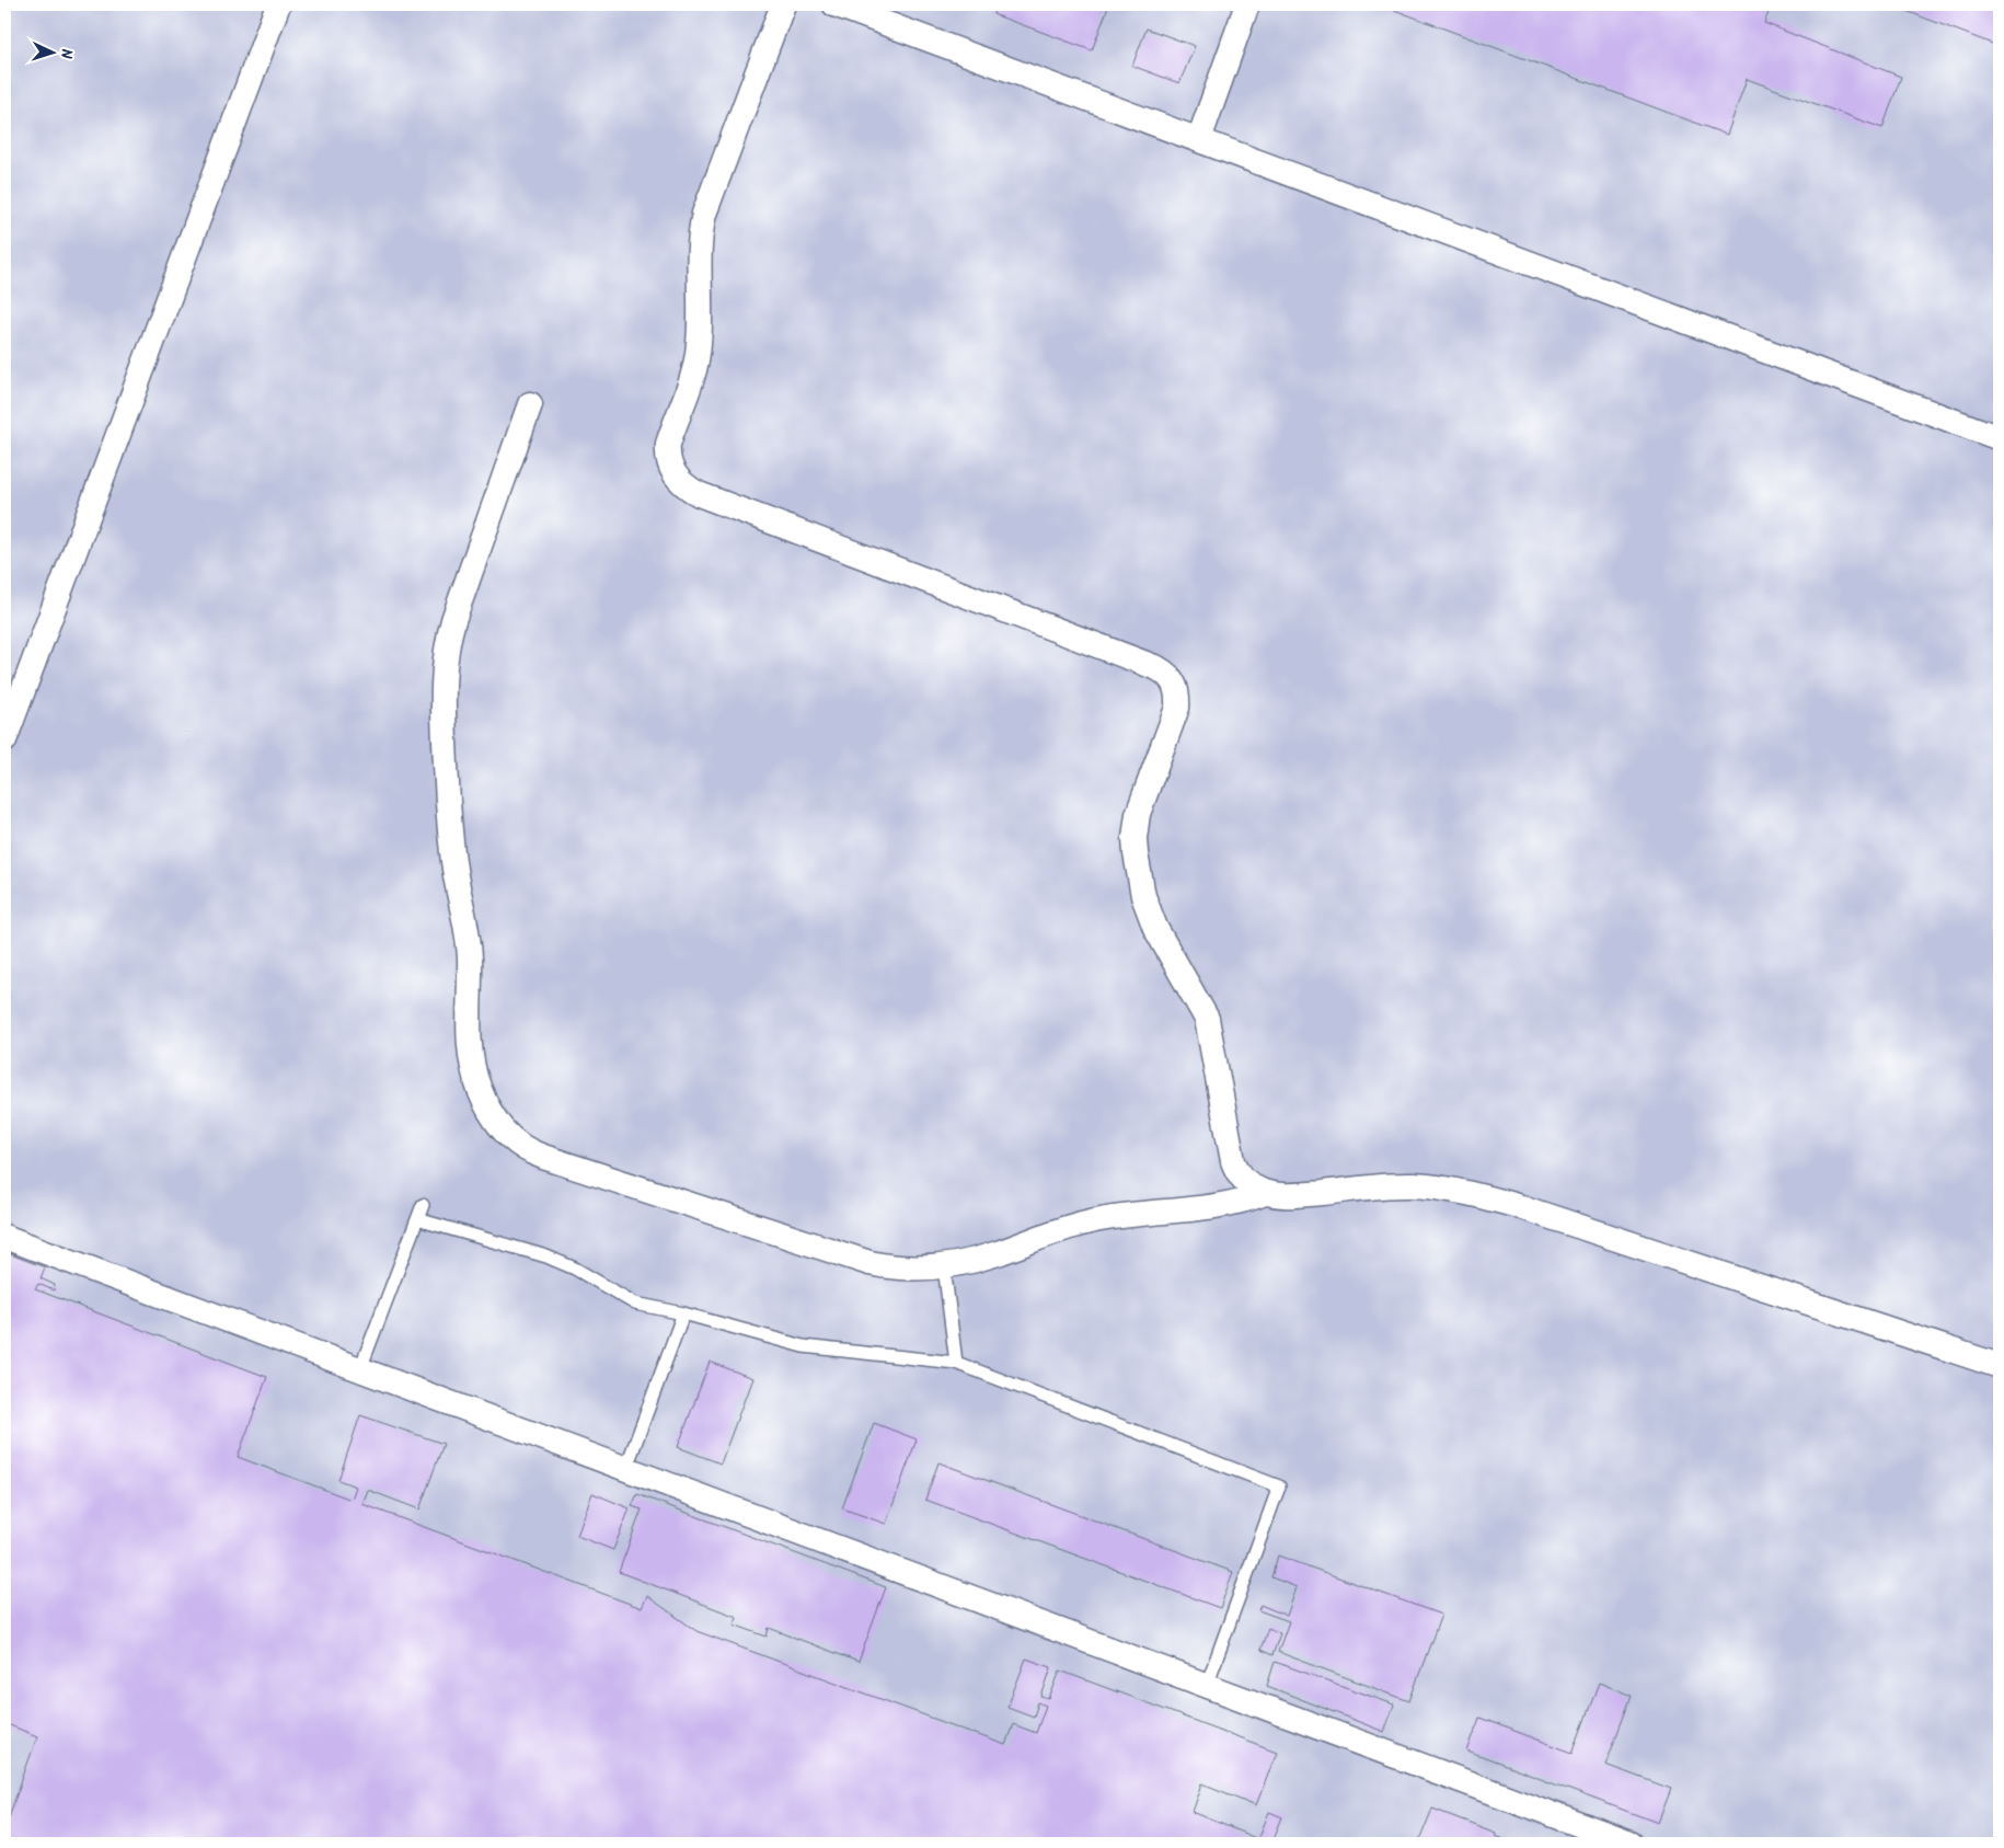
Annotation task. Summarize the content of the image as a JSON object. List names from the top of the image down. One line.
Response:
{"north":"right"}
